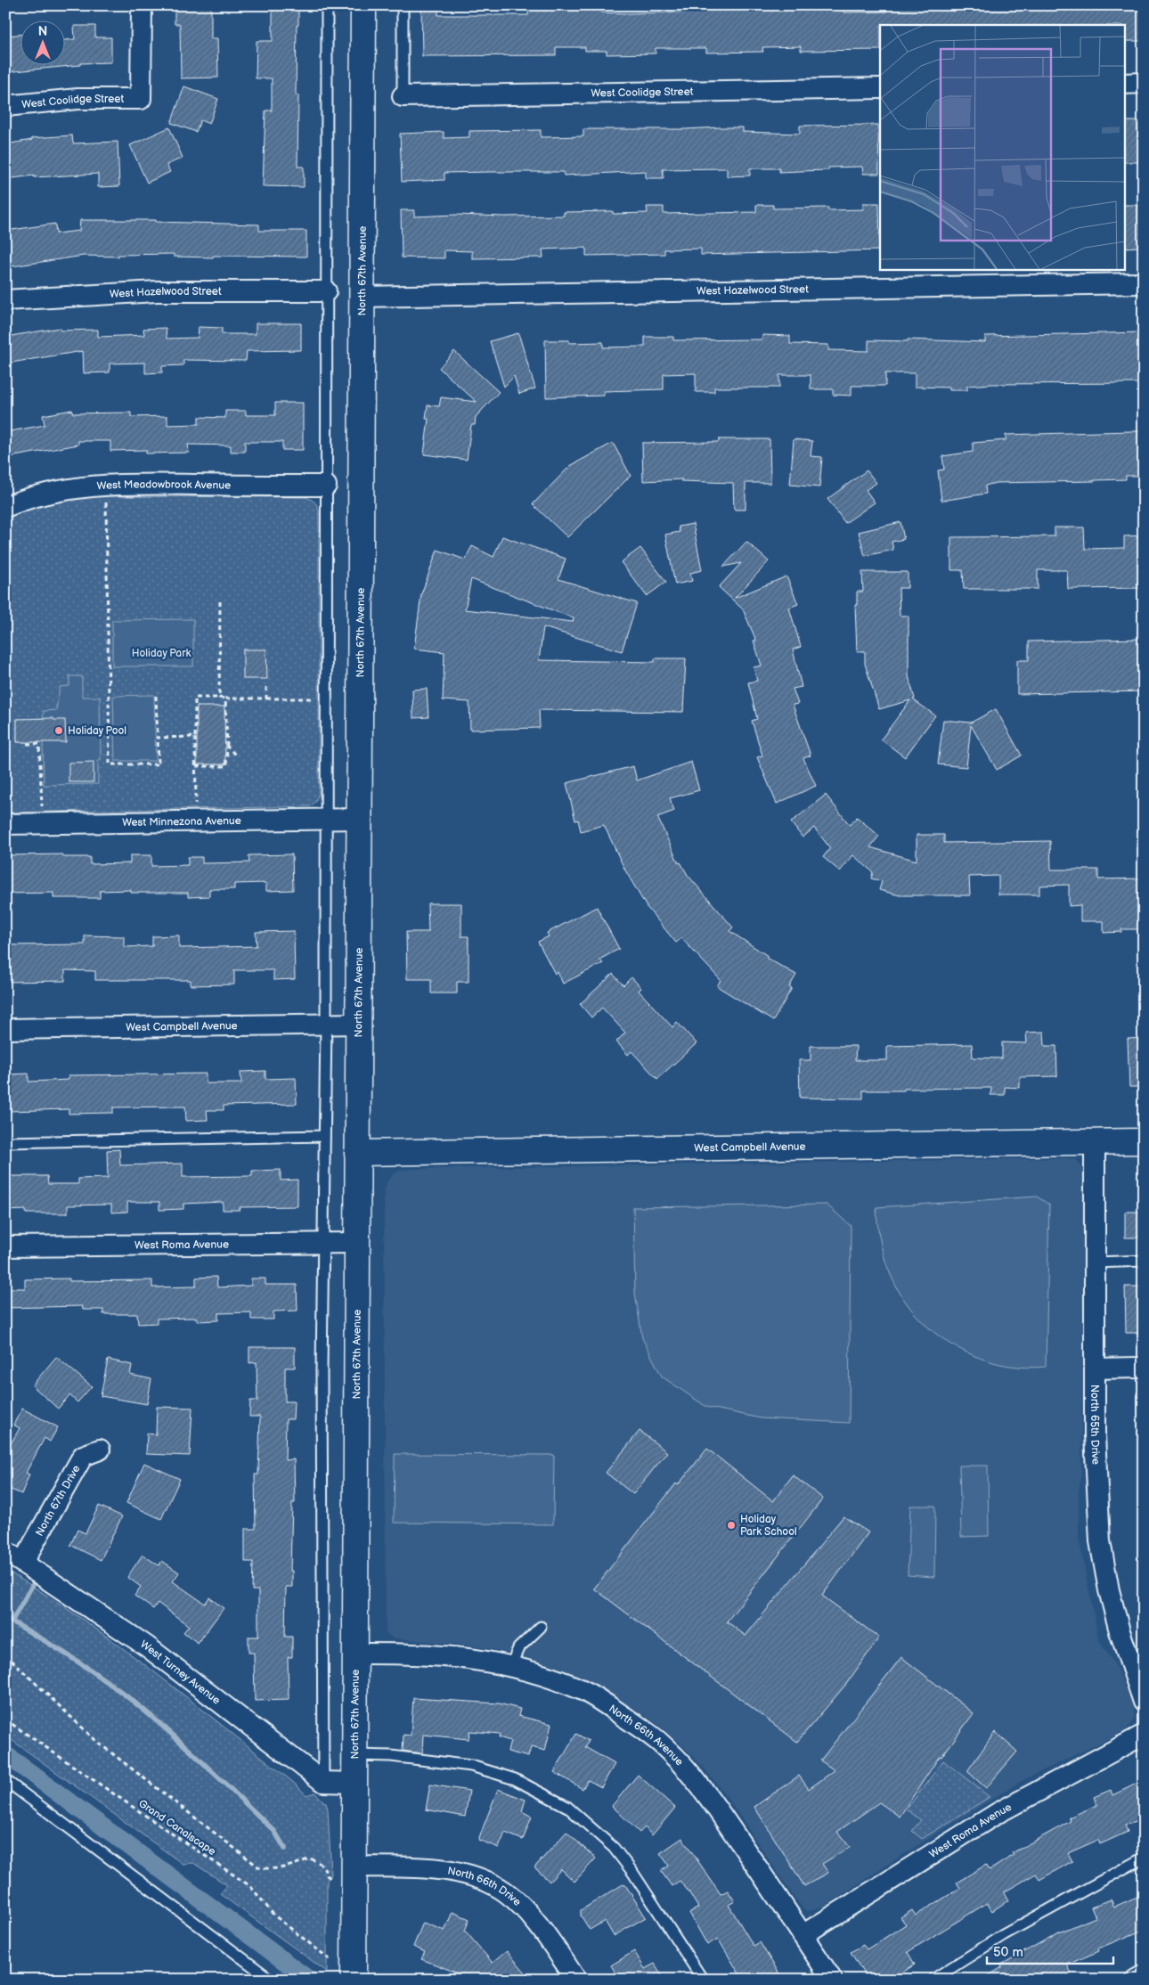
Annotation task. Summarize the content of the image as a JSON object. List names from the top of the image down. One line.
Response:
{"streets":{"main road":["North 67th Avenue","West Campbell Avenue"],"street":["West Coolidge Street","West Hazelwood Street","West Meadowbrook Avenue","West Minnezona Avenue","West Roma Avenue","North 65th Drive","North 67th Drive","West Turney Avenue","North 66th Avenue","North 66th Drive"],"path":["Grand Canalscape"]},"crossings":[["North 67th Avenue","West Hazelwood Street"],["North 67th Avenue","West Minnezona Avenue"],["North 67th Avenue","West Campbell Avenue"],["North 67th Avenue","West Roma Avenue"],["North 67th Avenue","North 66th Avenue"],["North 67th Avenue","North 66th Drive"],["West Campbell Avenue","North 65th Drive"],["West Roma Avenue","North 66th Avenue"],["North 67th Drive","West Turney Avenue"]],"parks":["Holiday Park"],"places":["Holiday Pool","Holiday Park School"],"scale_bar":"50 m","north":"top"}
